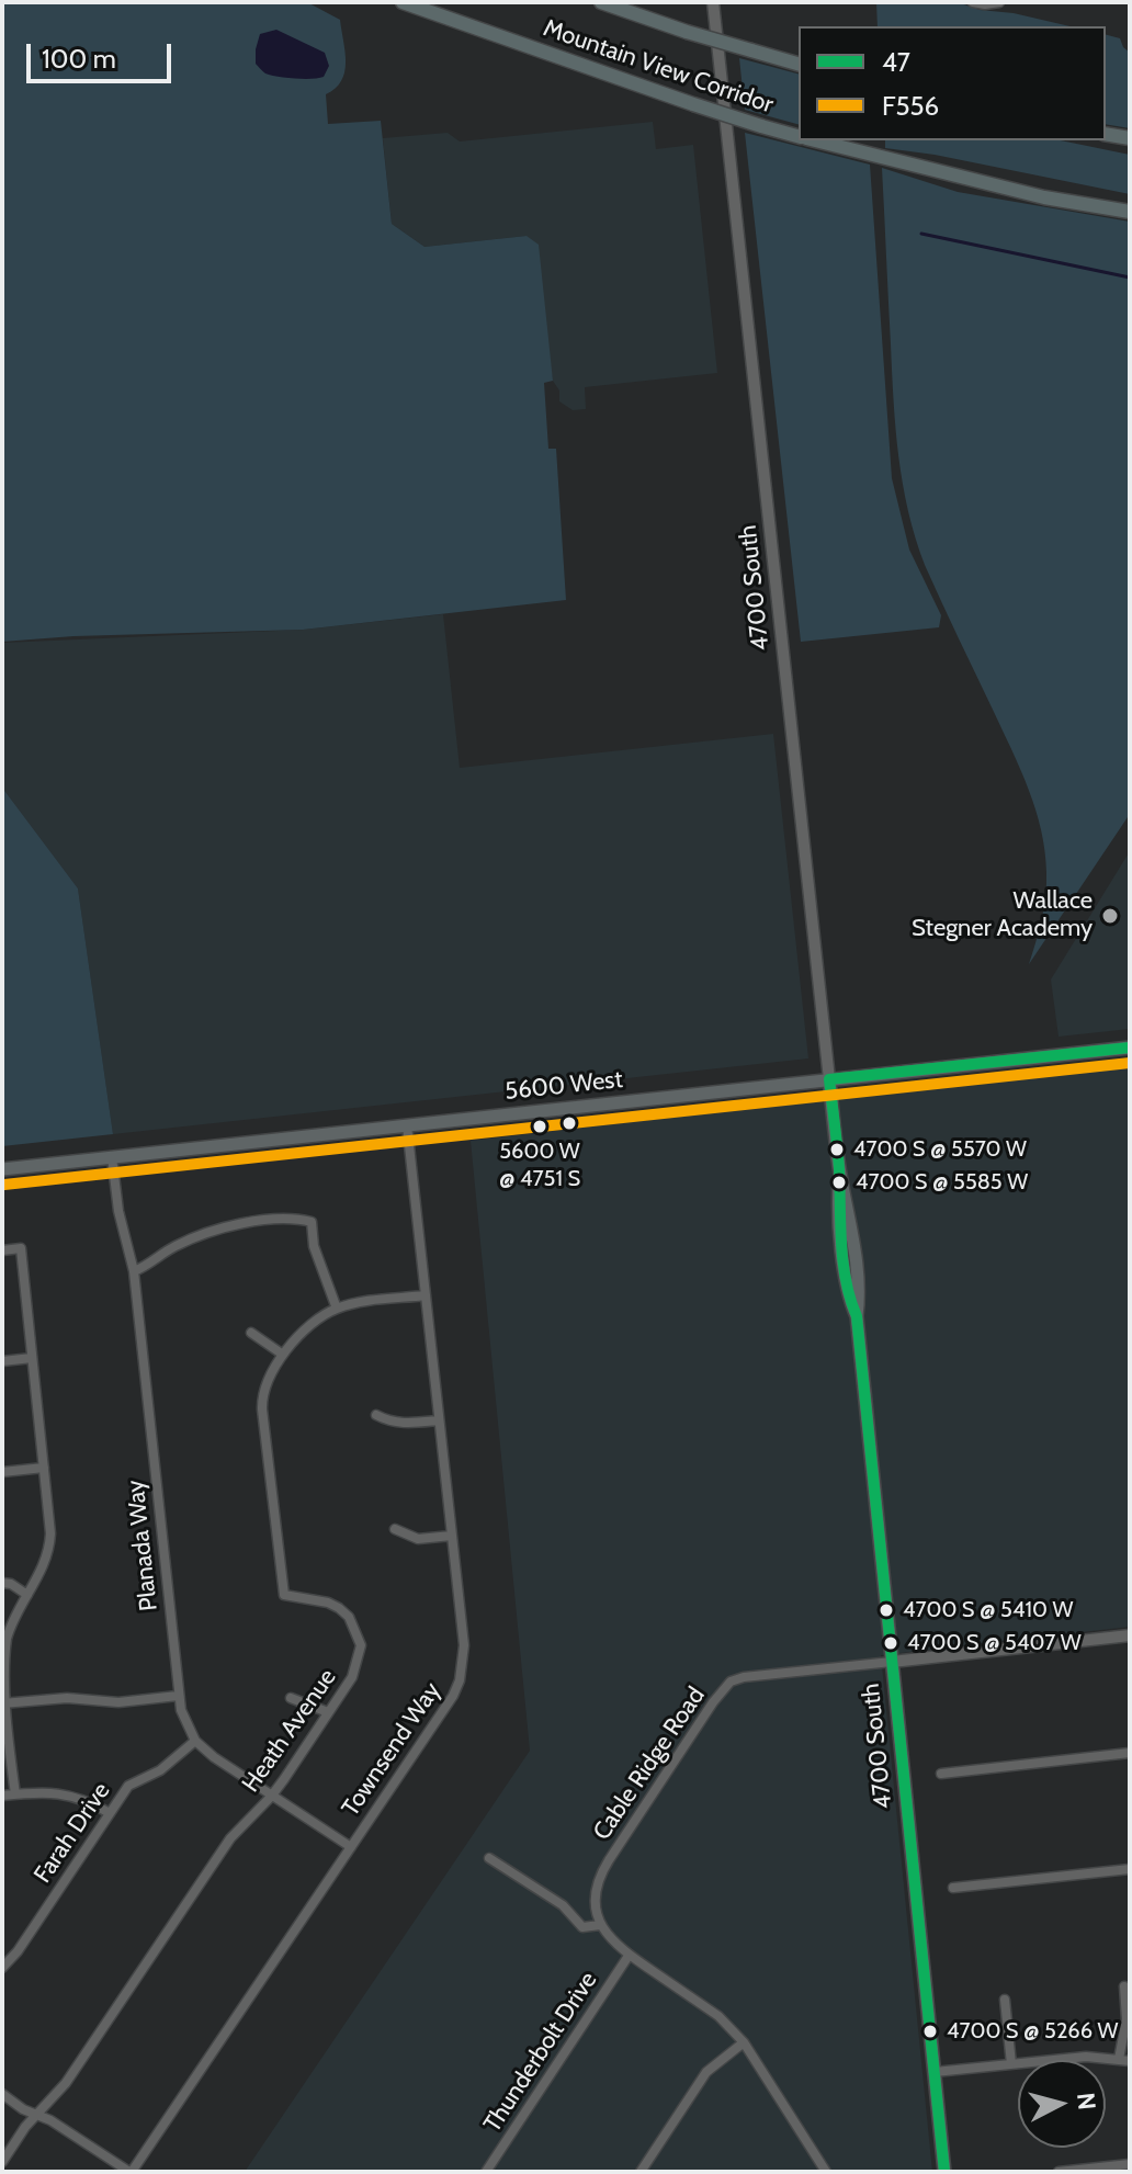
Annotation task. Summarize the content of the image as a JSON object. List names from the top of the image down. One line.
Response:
{"streets":{"highway":["Mountain View Corridor"],"main road":["4700 South","5600 West"],"street":["Planada Way","Heath Avenue","Townsend Way","Cable Ridge Road","Farah Drive","Thunderbolt Drive"]},"crossings":[["4700 South","5600 West"],["4700 South","Cable Ridge Road"],["5600 West","Planada Way"],["5600 West","Townsend Way"],["Planada Way","Heath Avenue"],["Planada Way","Townsend Way"],["Planada Way","Farah Drive"],["Heath Avenue","Townsend Way"]],"places":["Wallace Stegner Academy","5600 W @ 4751 S","4700 S @ 5570 W","4700 S @ 5585 W","4700 S @ 5410 W","4700 S @ 5407 W","4700 S @ 5266 W"],"lines":["transit line 47","transit line F556"],"legend":["47","F556"],"scale_bar":"100 m","north":"right"}
